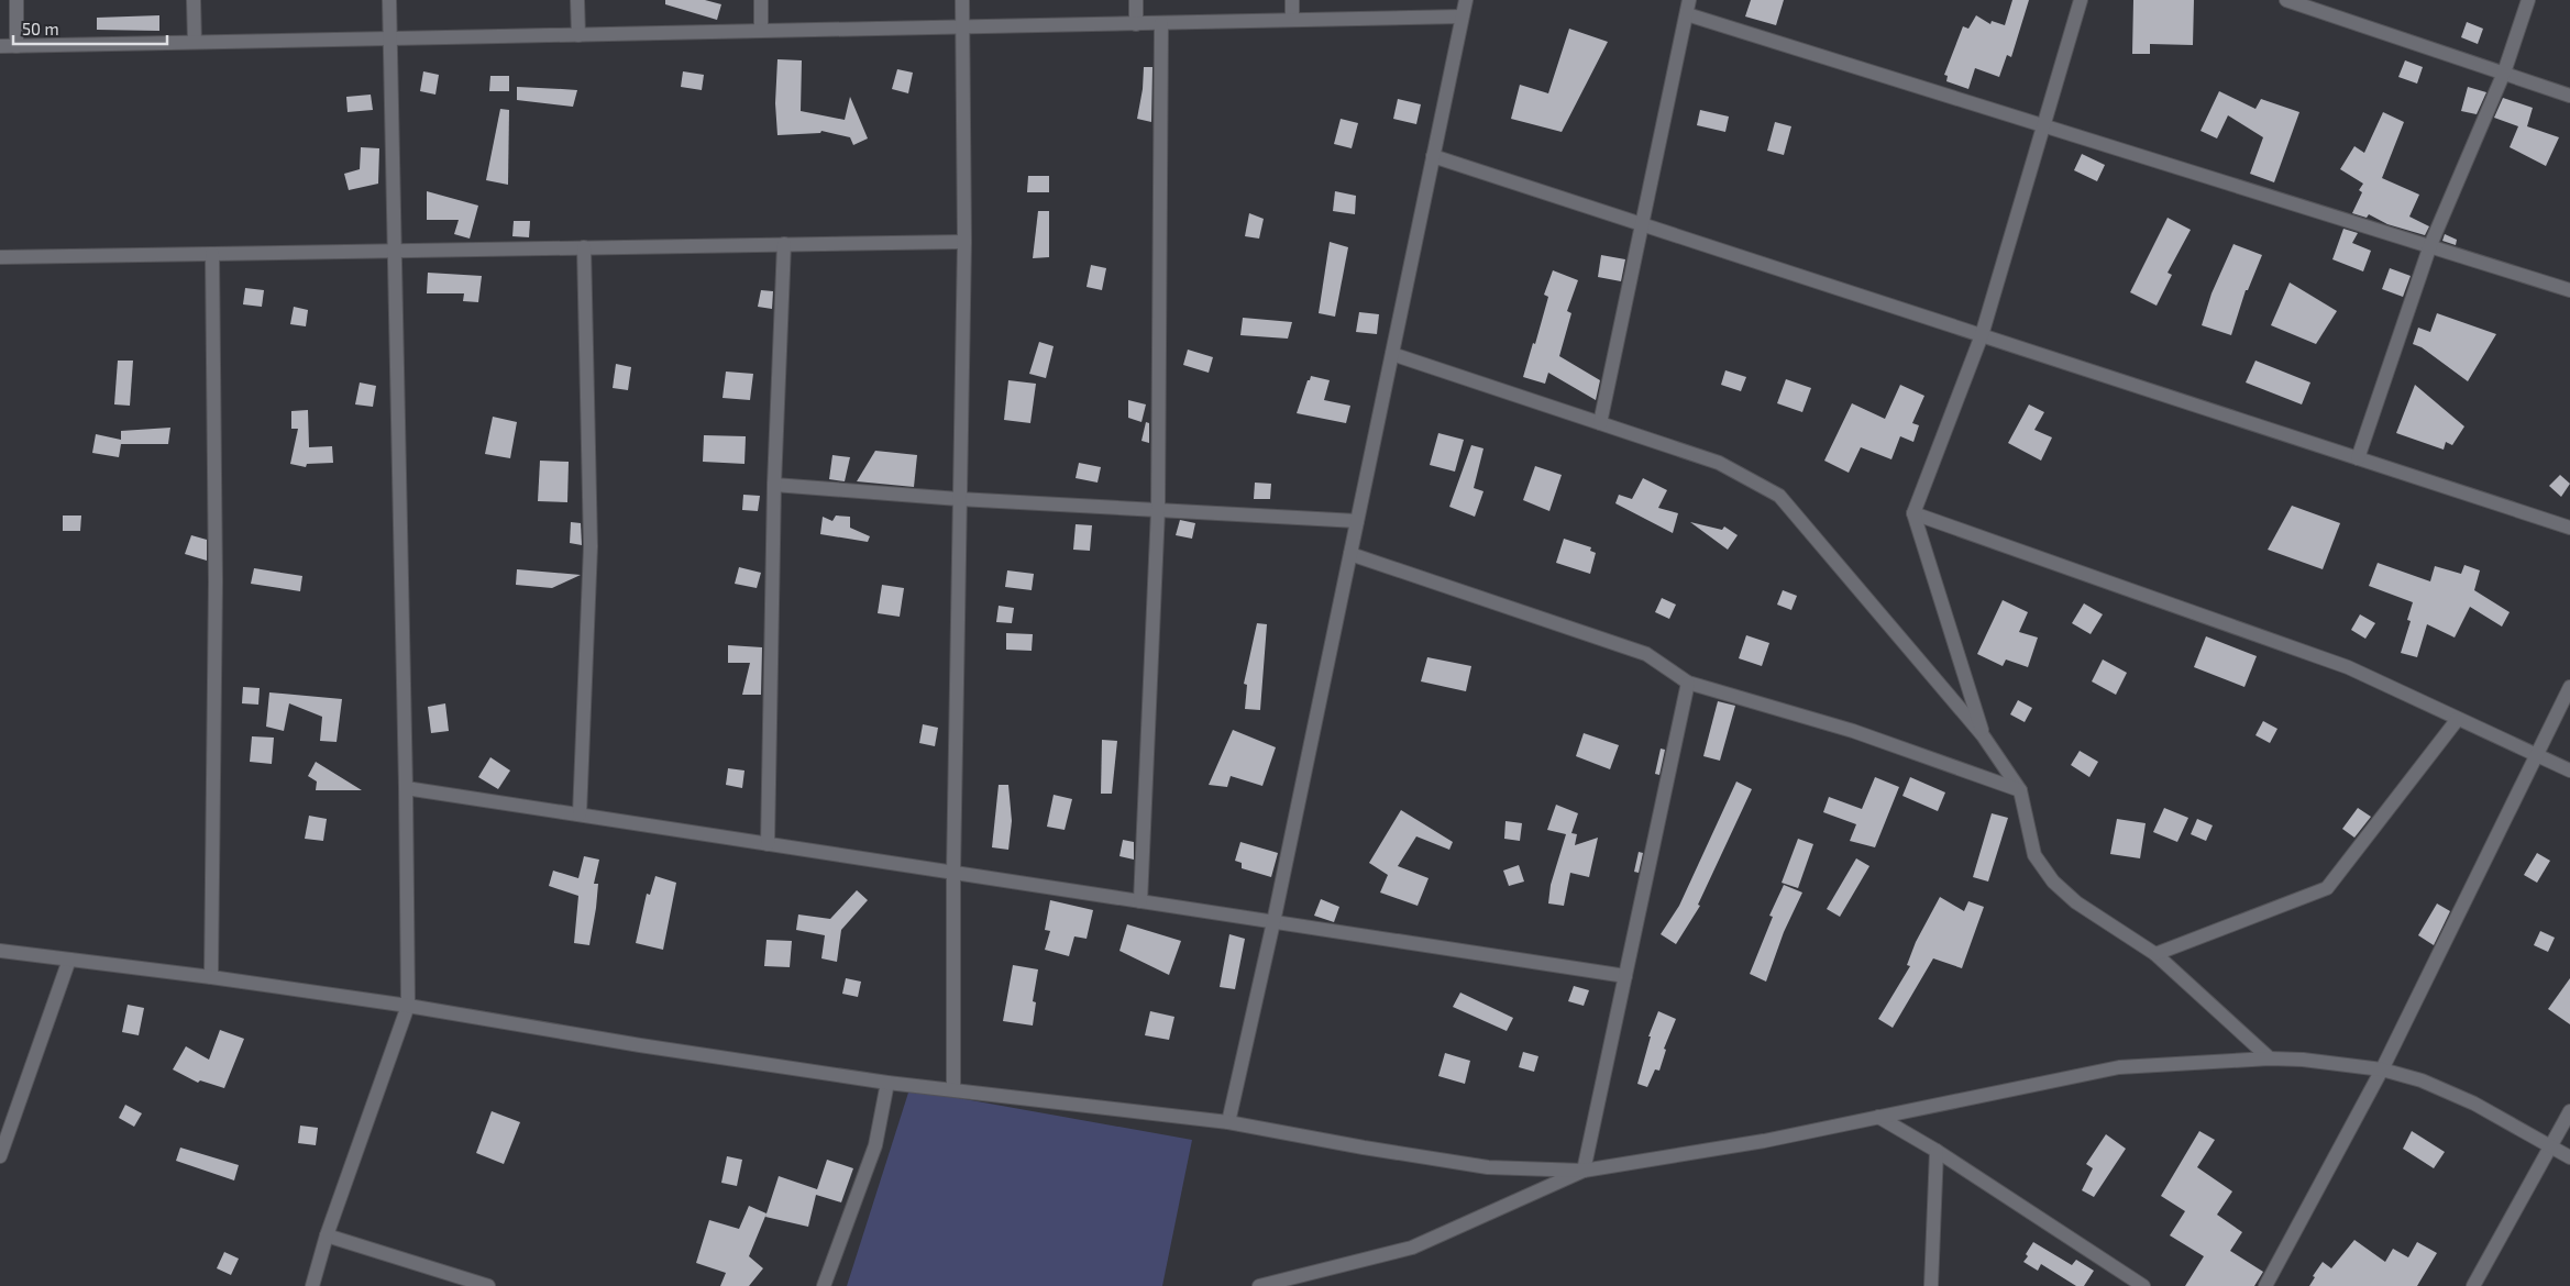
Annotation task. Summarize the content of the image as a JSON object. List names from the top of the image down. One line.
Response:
{"scale_bar":"50 m"}
